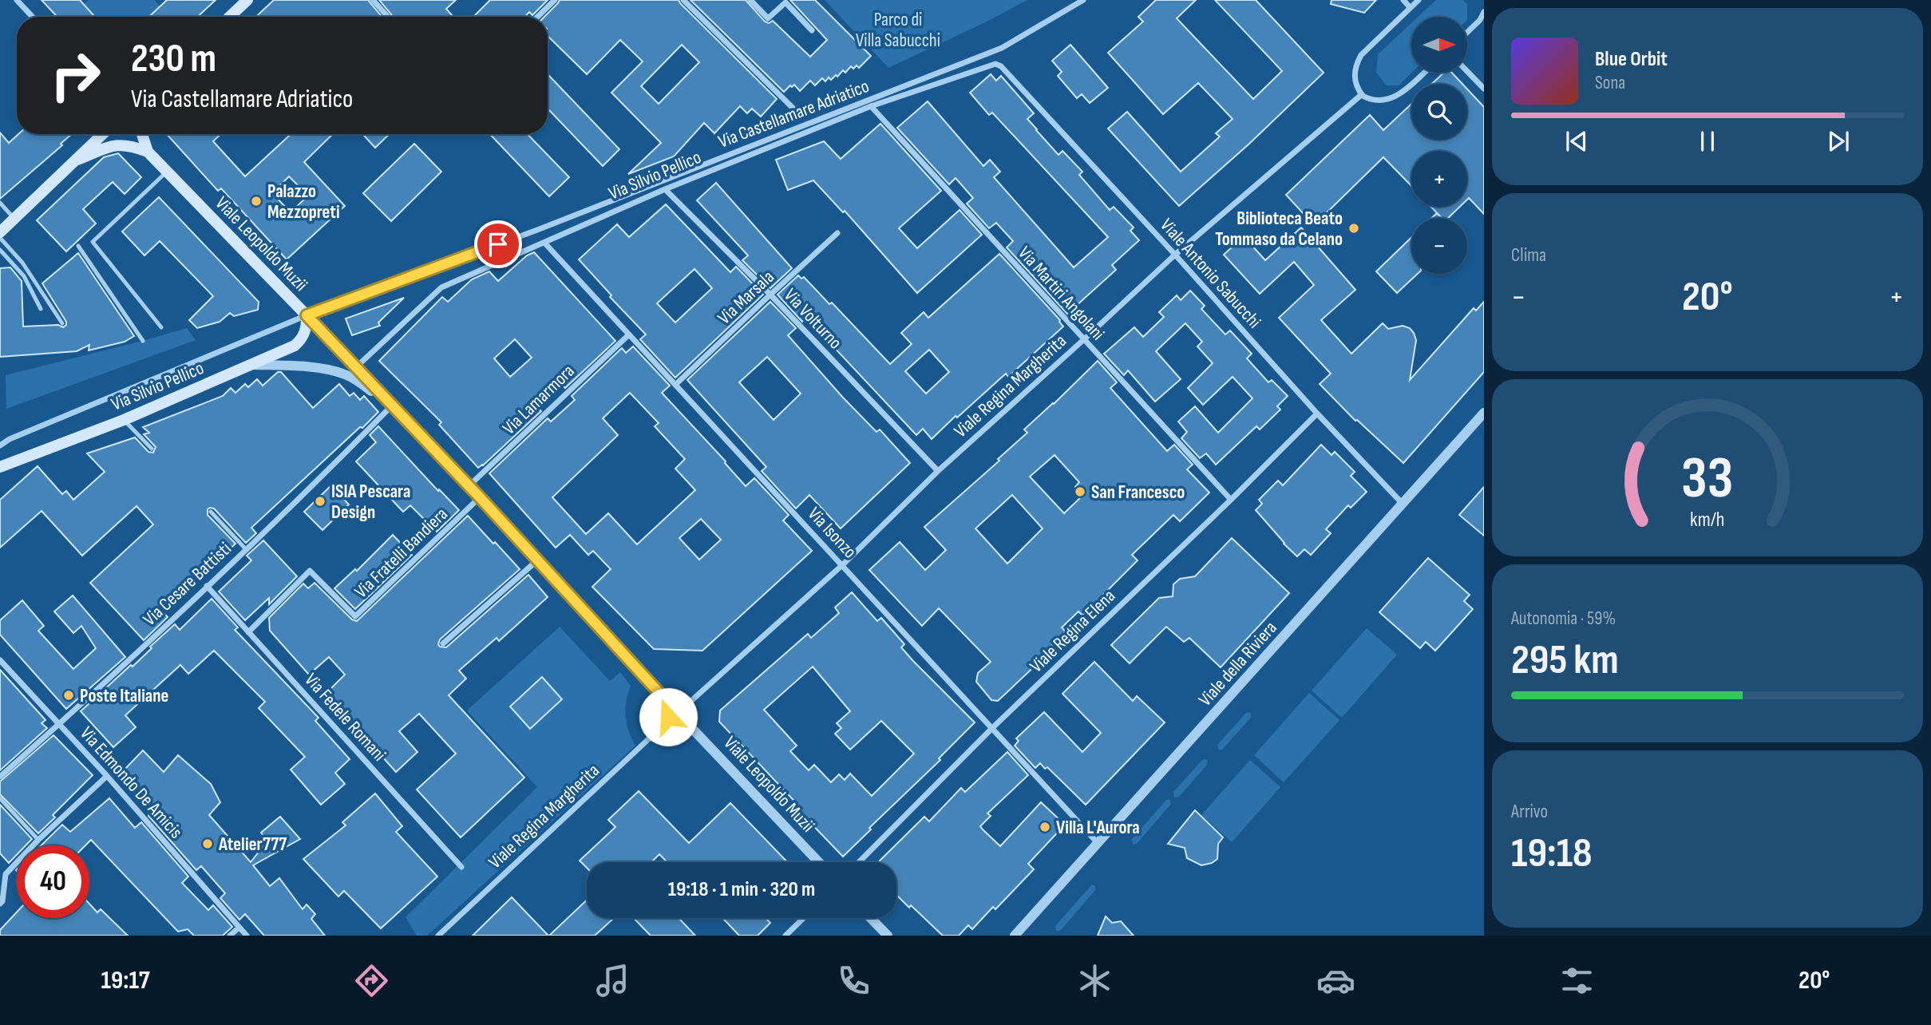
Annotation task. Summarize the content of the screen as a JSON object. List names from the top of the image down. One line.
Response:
{"streets":{"main road":["Via Silvio Pellico","Viale Leopoldo Muzii"],"street":["Via Castellamare Adriatico","Viale Antonio Sabucchi","Via Martiri Angolani","Via Marsala","Via Volturno","Viale Regina Margherita","Via Lamarmora","Via Isonzo","Via Fratelli Bandiera","Via Cesare Battisti","Viale Regina Elena","Viale della Riviera","Via Fedele Romani","Via Edmondo De Amicis"]},"crossings":[["Via Castellamare Adriatico","Via Silvio Pellico"],["Via Castellamare Adriatico","Viale Leopoldo Muzii"],["Via Silvio Pellico","Viale Leopoldo Muzii"],["Via Silvio Pellico","Viale Antonio Sabucchi"],["Via Silvio Pellico","Via Martiri Angolani"],["Via Silvio Pellico","Via Volturno"],["Via Silvio Pellico","Via Isonzo"],["Viale Leopoldo Muzii","Viale Regina Margherita"],["Viale Leopoldo Muzii","Via Lamarmora"],["Viale Leopoldo Muzii","Via Fratelli Bandiera"],["Viale Leopoldo Muzii","Via Cesare Battisti"],["Viale Antonio Sabucchi","Viale Regina Margherita"],["Viale Antonio Sabucchi","Viale Regina Elena"],["Viale Antonio Sabucchi","Viale della Riviera"],["Via Martiri Angolani","Viale Regina Margherita"],["Via Martiri Angolani","Viale Regina Elena"],["Via Marsala","Via Volturno"],["Via Marsala","Via Isonzo"],["Via Volturno","Viale Regina Margherita"],["Viale Regina Margherita","Via Isonzo"],["Via Lamarmora","Via Isonzo"],["Via Isonzo","Viale Regina Elena"],["Via Isonzo","Viale della Riviera"],["Via Fratelli Bandiera","Via Fedele Romani"],["Via Cesare Battisti","Via Fedele Romani"],["Via Cesare Battisti","Via Edmondo De Amicis"]],"parks":["Parco di Villa Sabucchi"],"places":["Palazzo Mezzopreti","Biblioteca Beato Tommaso da Celano","San Francesco","ISIA Pescara Design","Poste Italiane","Villa L'Aurora","Atelier777"],"north":"right","page":{"map_buttons":["+","−"],"turn":["230 m","Via Castellamare Adriatico"],"song":["Blue Orbit","Sona"],"tile":["Clima",["Autonomia · 59%","295 km"],["Arrivo","19:18"]],"heat":["−","20°","+"],"limit":"40","trip":"19:18 · 1 min · 320 m","tabs":["19:17","20°"],"gauge":["33","km/h"]}}
